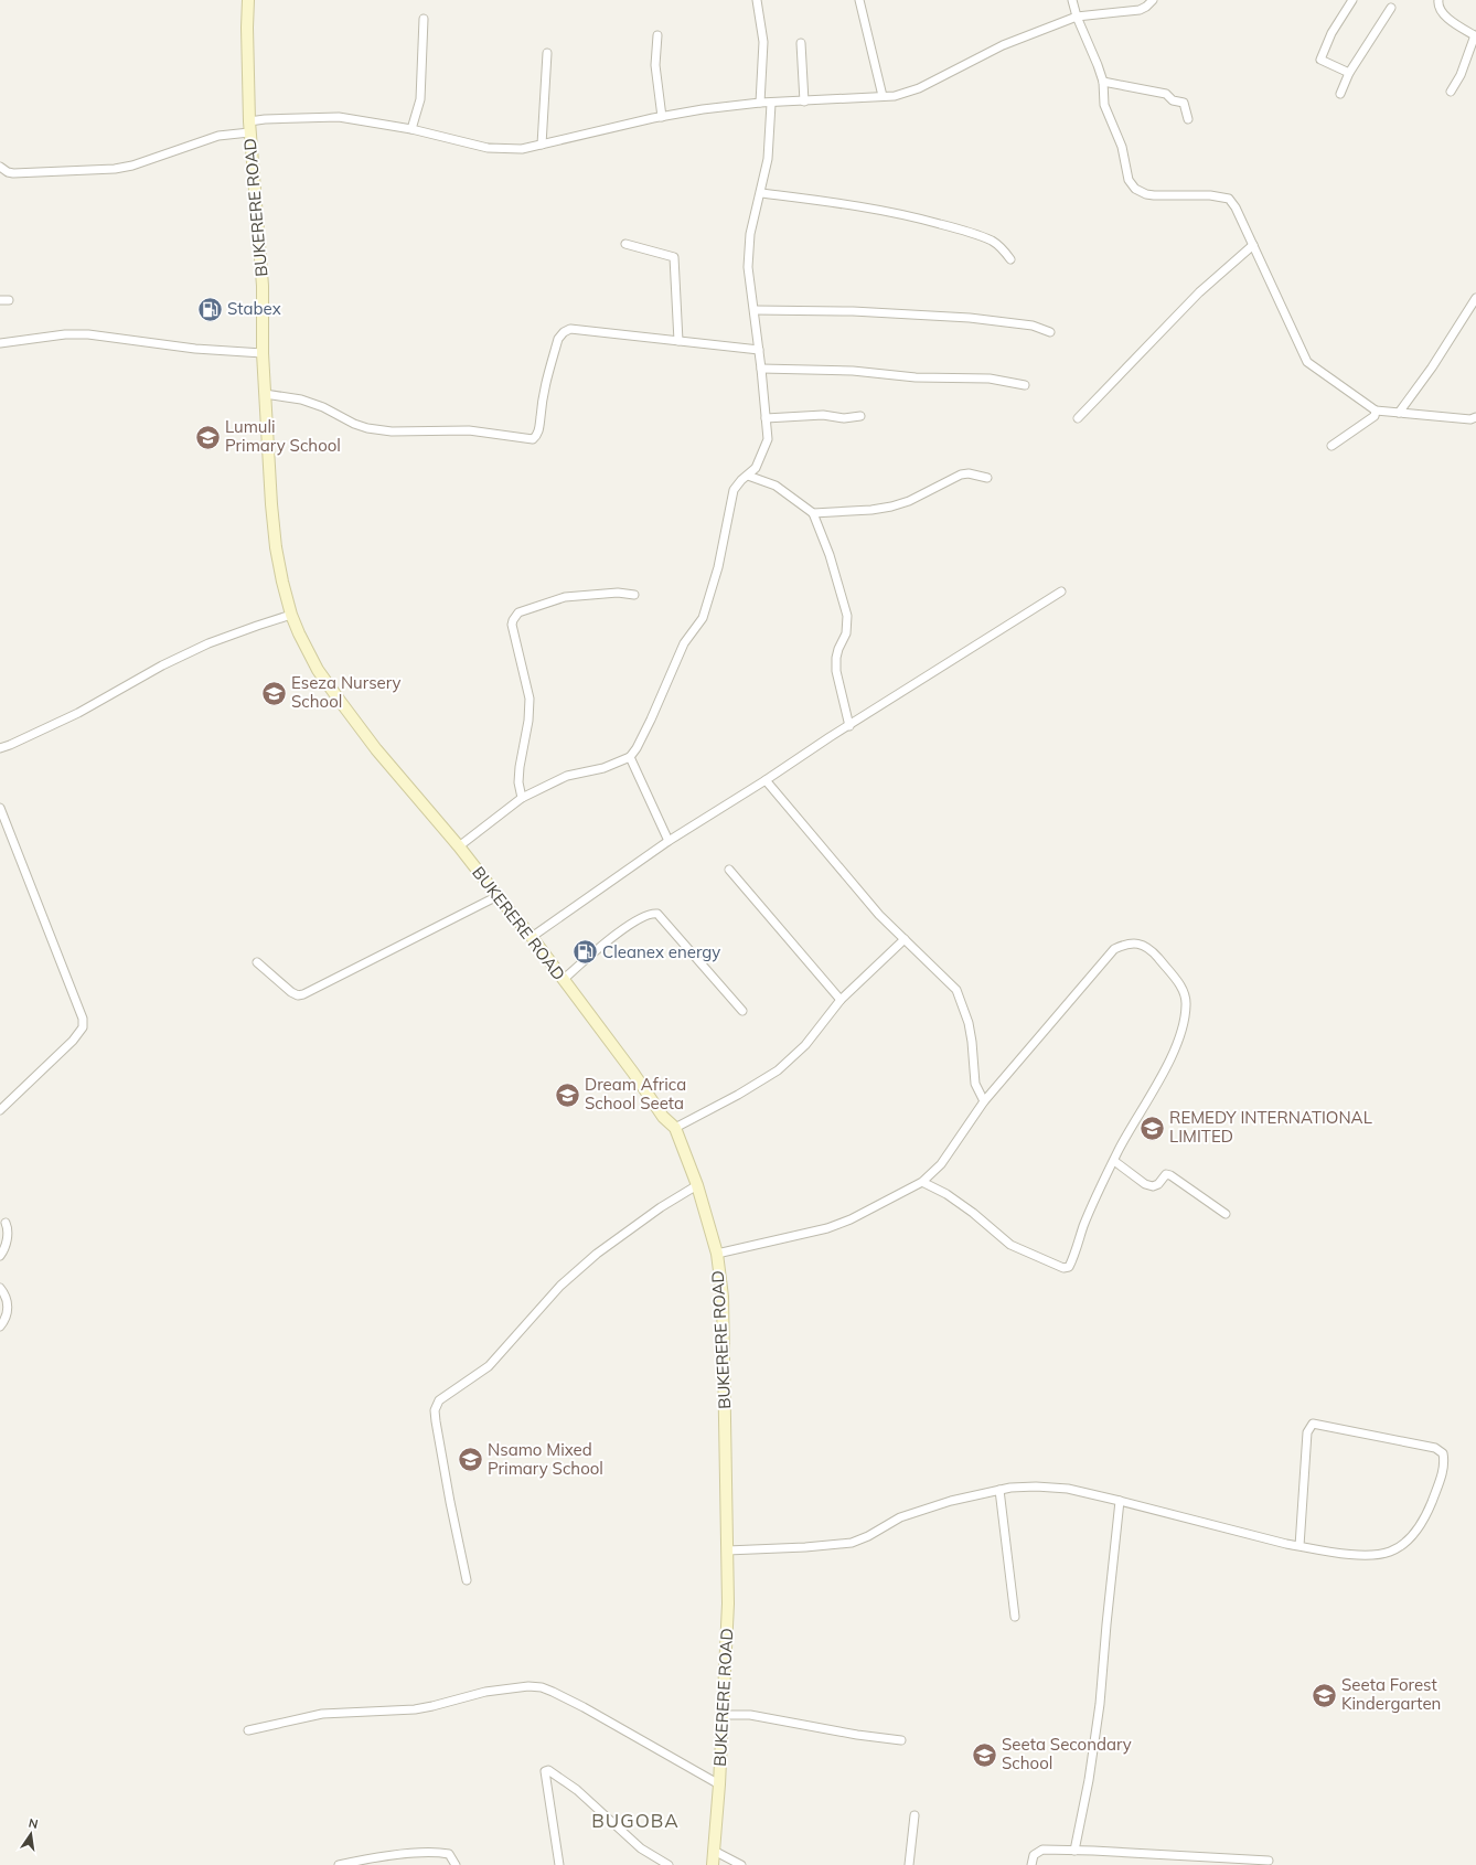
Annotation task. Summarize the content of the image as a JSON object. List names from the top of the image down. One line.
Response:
{"streets":{"main road":["BUKERERE ROAD"]},"districts":["BUGOBA"],"places":{"fuel station":["Stabex","Cleanex energy"],"school or university":["Lumuli Primary School","Eseza Nursery School","Dream Africa School Seeta","REMEDY INTERNATIONAL LIMITED","Nsamo Mixed Primary School","Seeta Forest Kindergarten","Seeta Secondary School"]},"north":"top"}
